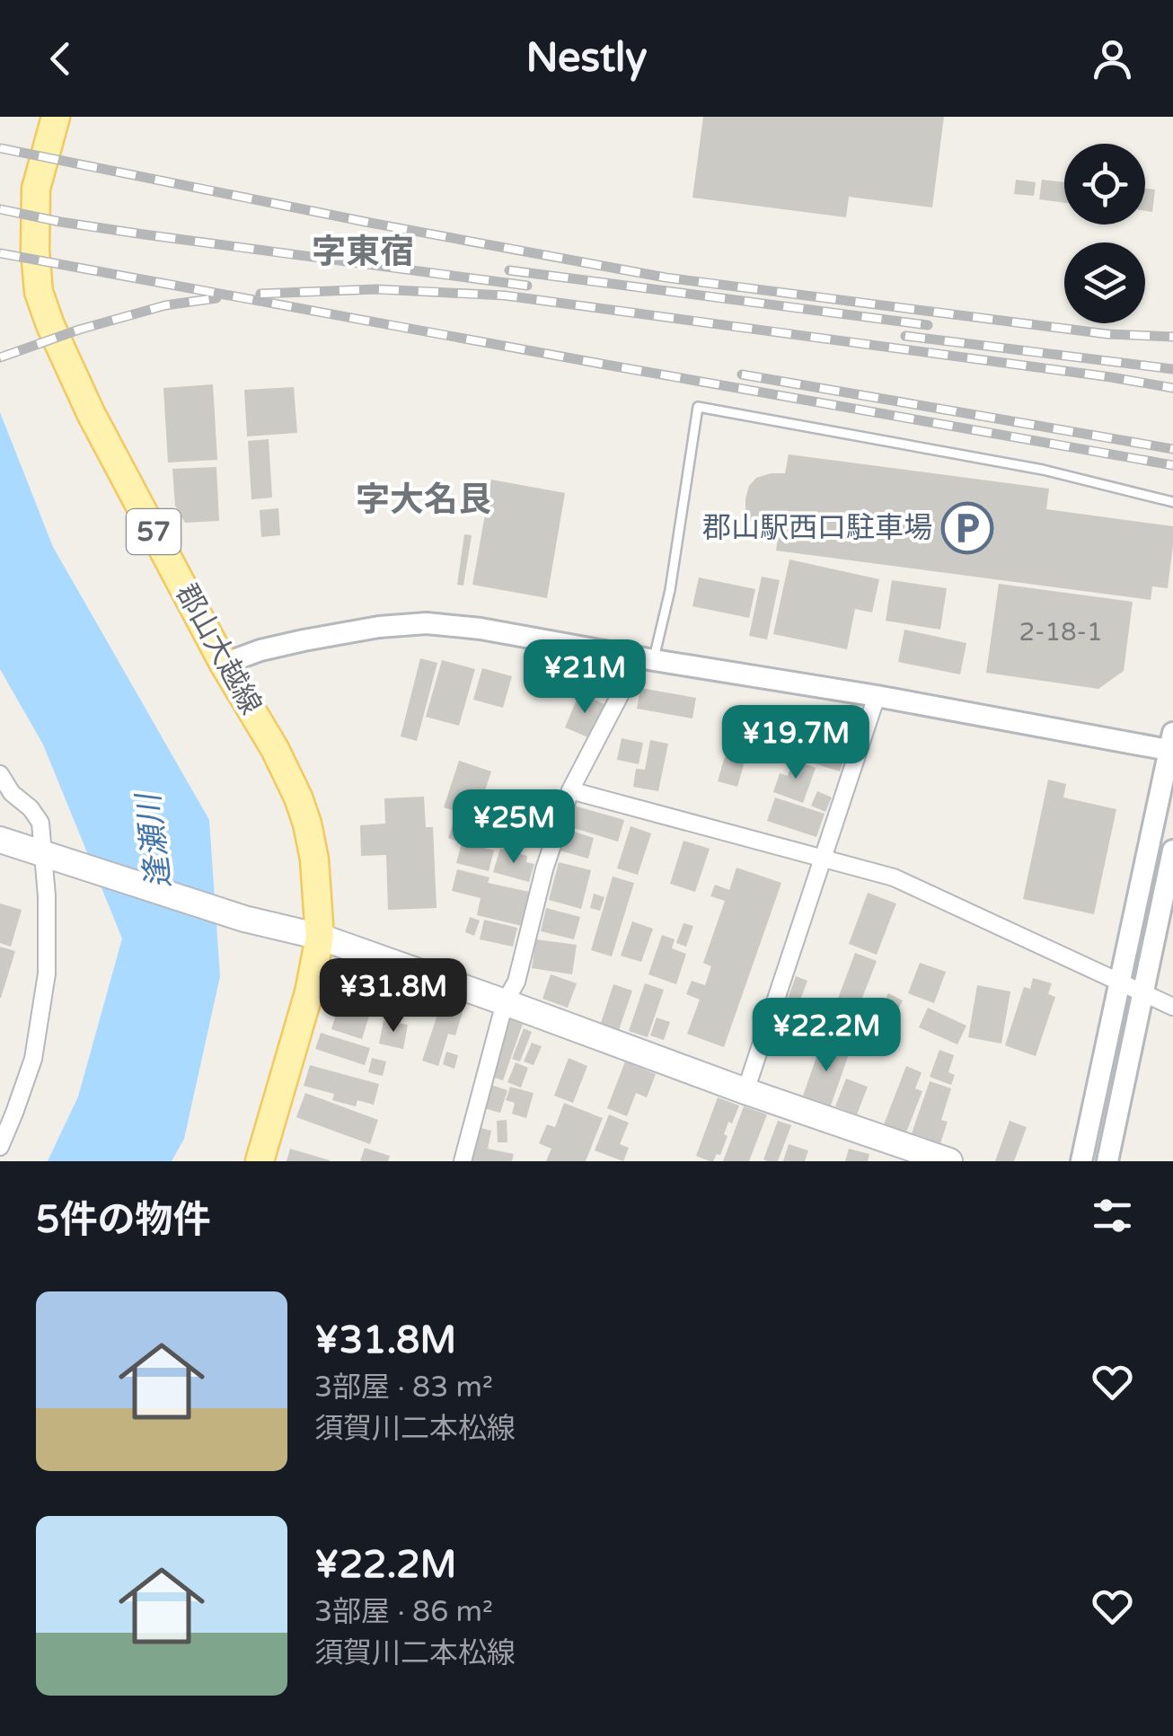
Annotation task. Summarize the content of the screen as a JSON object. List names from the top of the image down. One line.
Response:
{"streets":{"main road":["57","郡山大越線"]},"districts":["字東宿","字大名艮"],"water":["逢瀬川"],"places":{"parking":["郡山駅西口駐車場"]},"house_numbers":["2-18-1"],"page":{"header":"Nestly","price":["¥21M","¥19.7M","¥25M","¥31.8M","¥22.2M"],"heading":"5件の物件","list":[{"name":"¥31.8M","note":"3部屋 · 83 m² · 須賀川二本松線"},{"name":"¥22.2M","note":"3部屋 · 86 m² · 須賀川二本松線"}]}}
